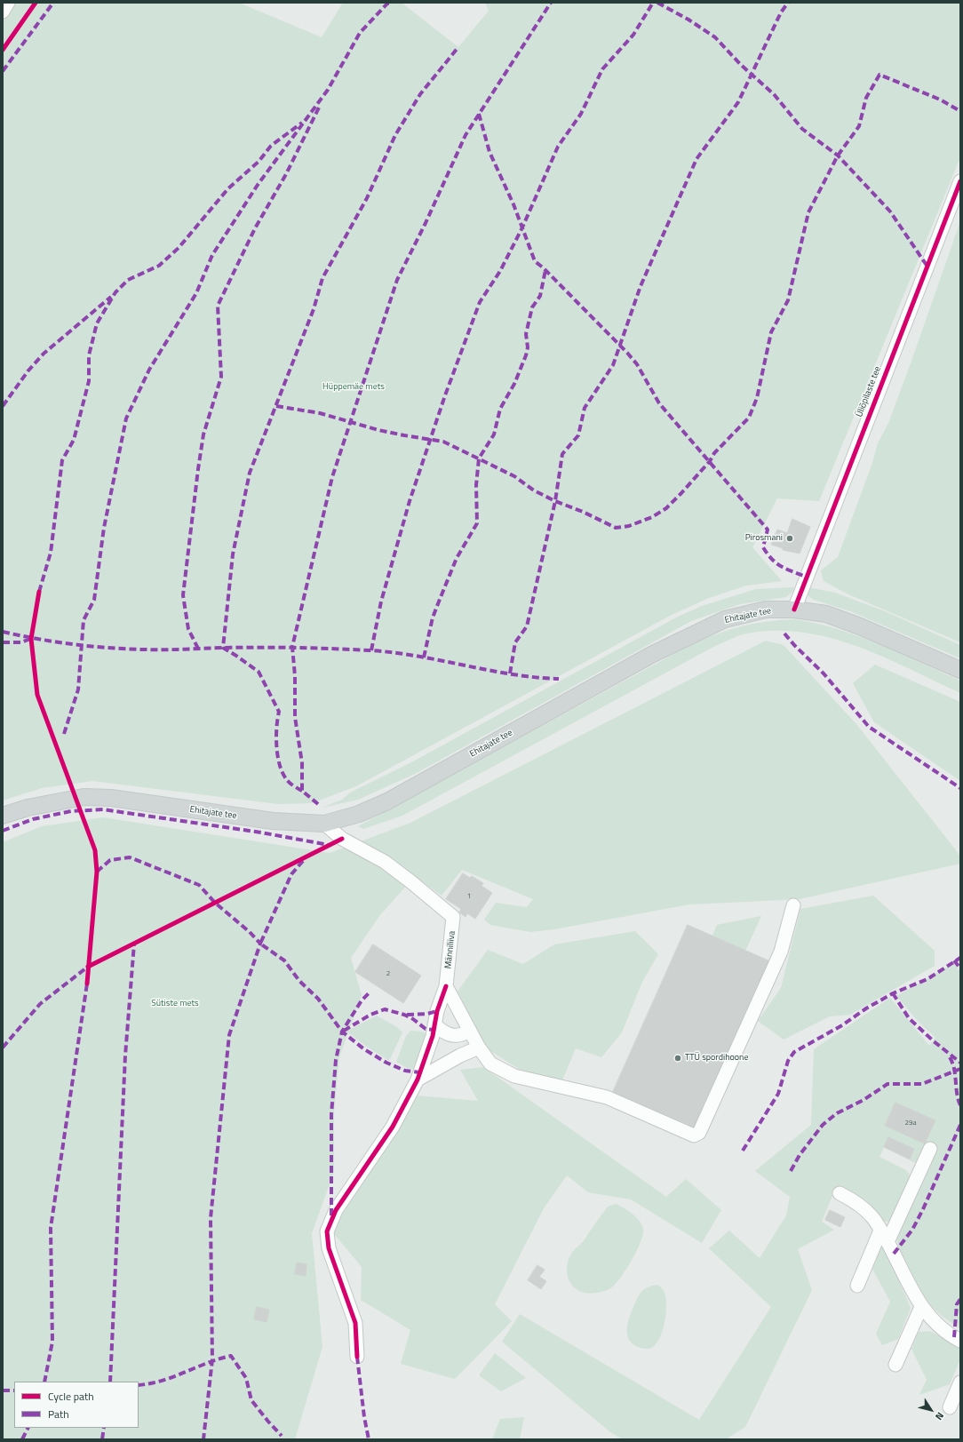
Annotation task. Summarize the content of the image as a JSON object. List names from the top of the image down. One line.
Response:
{"streets":{"main road":["Ehitajate tee"],"street":["Üliõpilaste tee","Männiliiva"]},"crossings":[["Üliõpilaste tee","Ehitajate tee"],["Ehitajate tee","Männiliiva"]],"parks":["Hüppemäe mets","Sütiste mets"],"places":["Pirosmani","TTÜ spordihoone"],"house_numbers":["1","2","29a"],"legend":["Cycle path","Path"],"north":"bottom right"}
